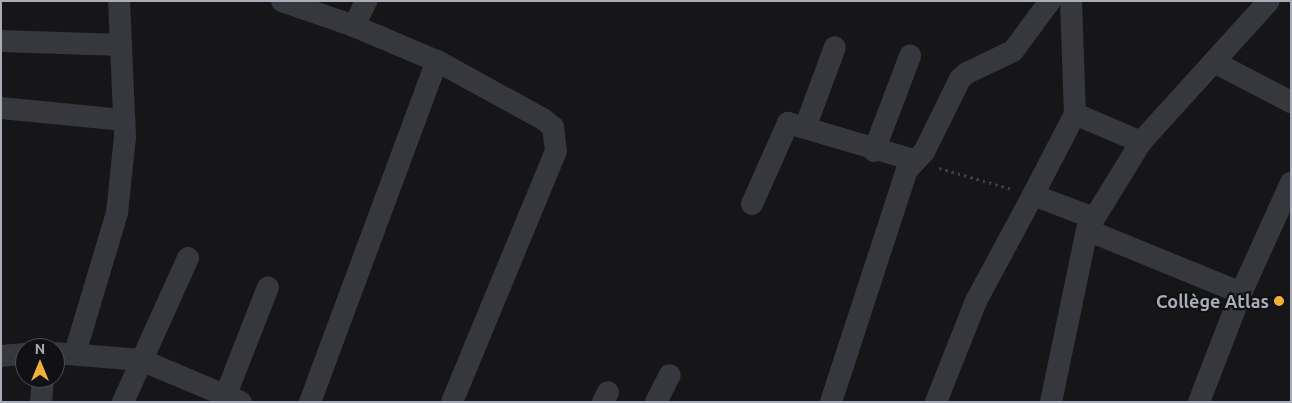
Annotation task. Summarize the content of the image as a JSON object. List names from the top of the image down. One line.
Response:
{"places":["Collège Atlas"],"north":"top"}
